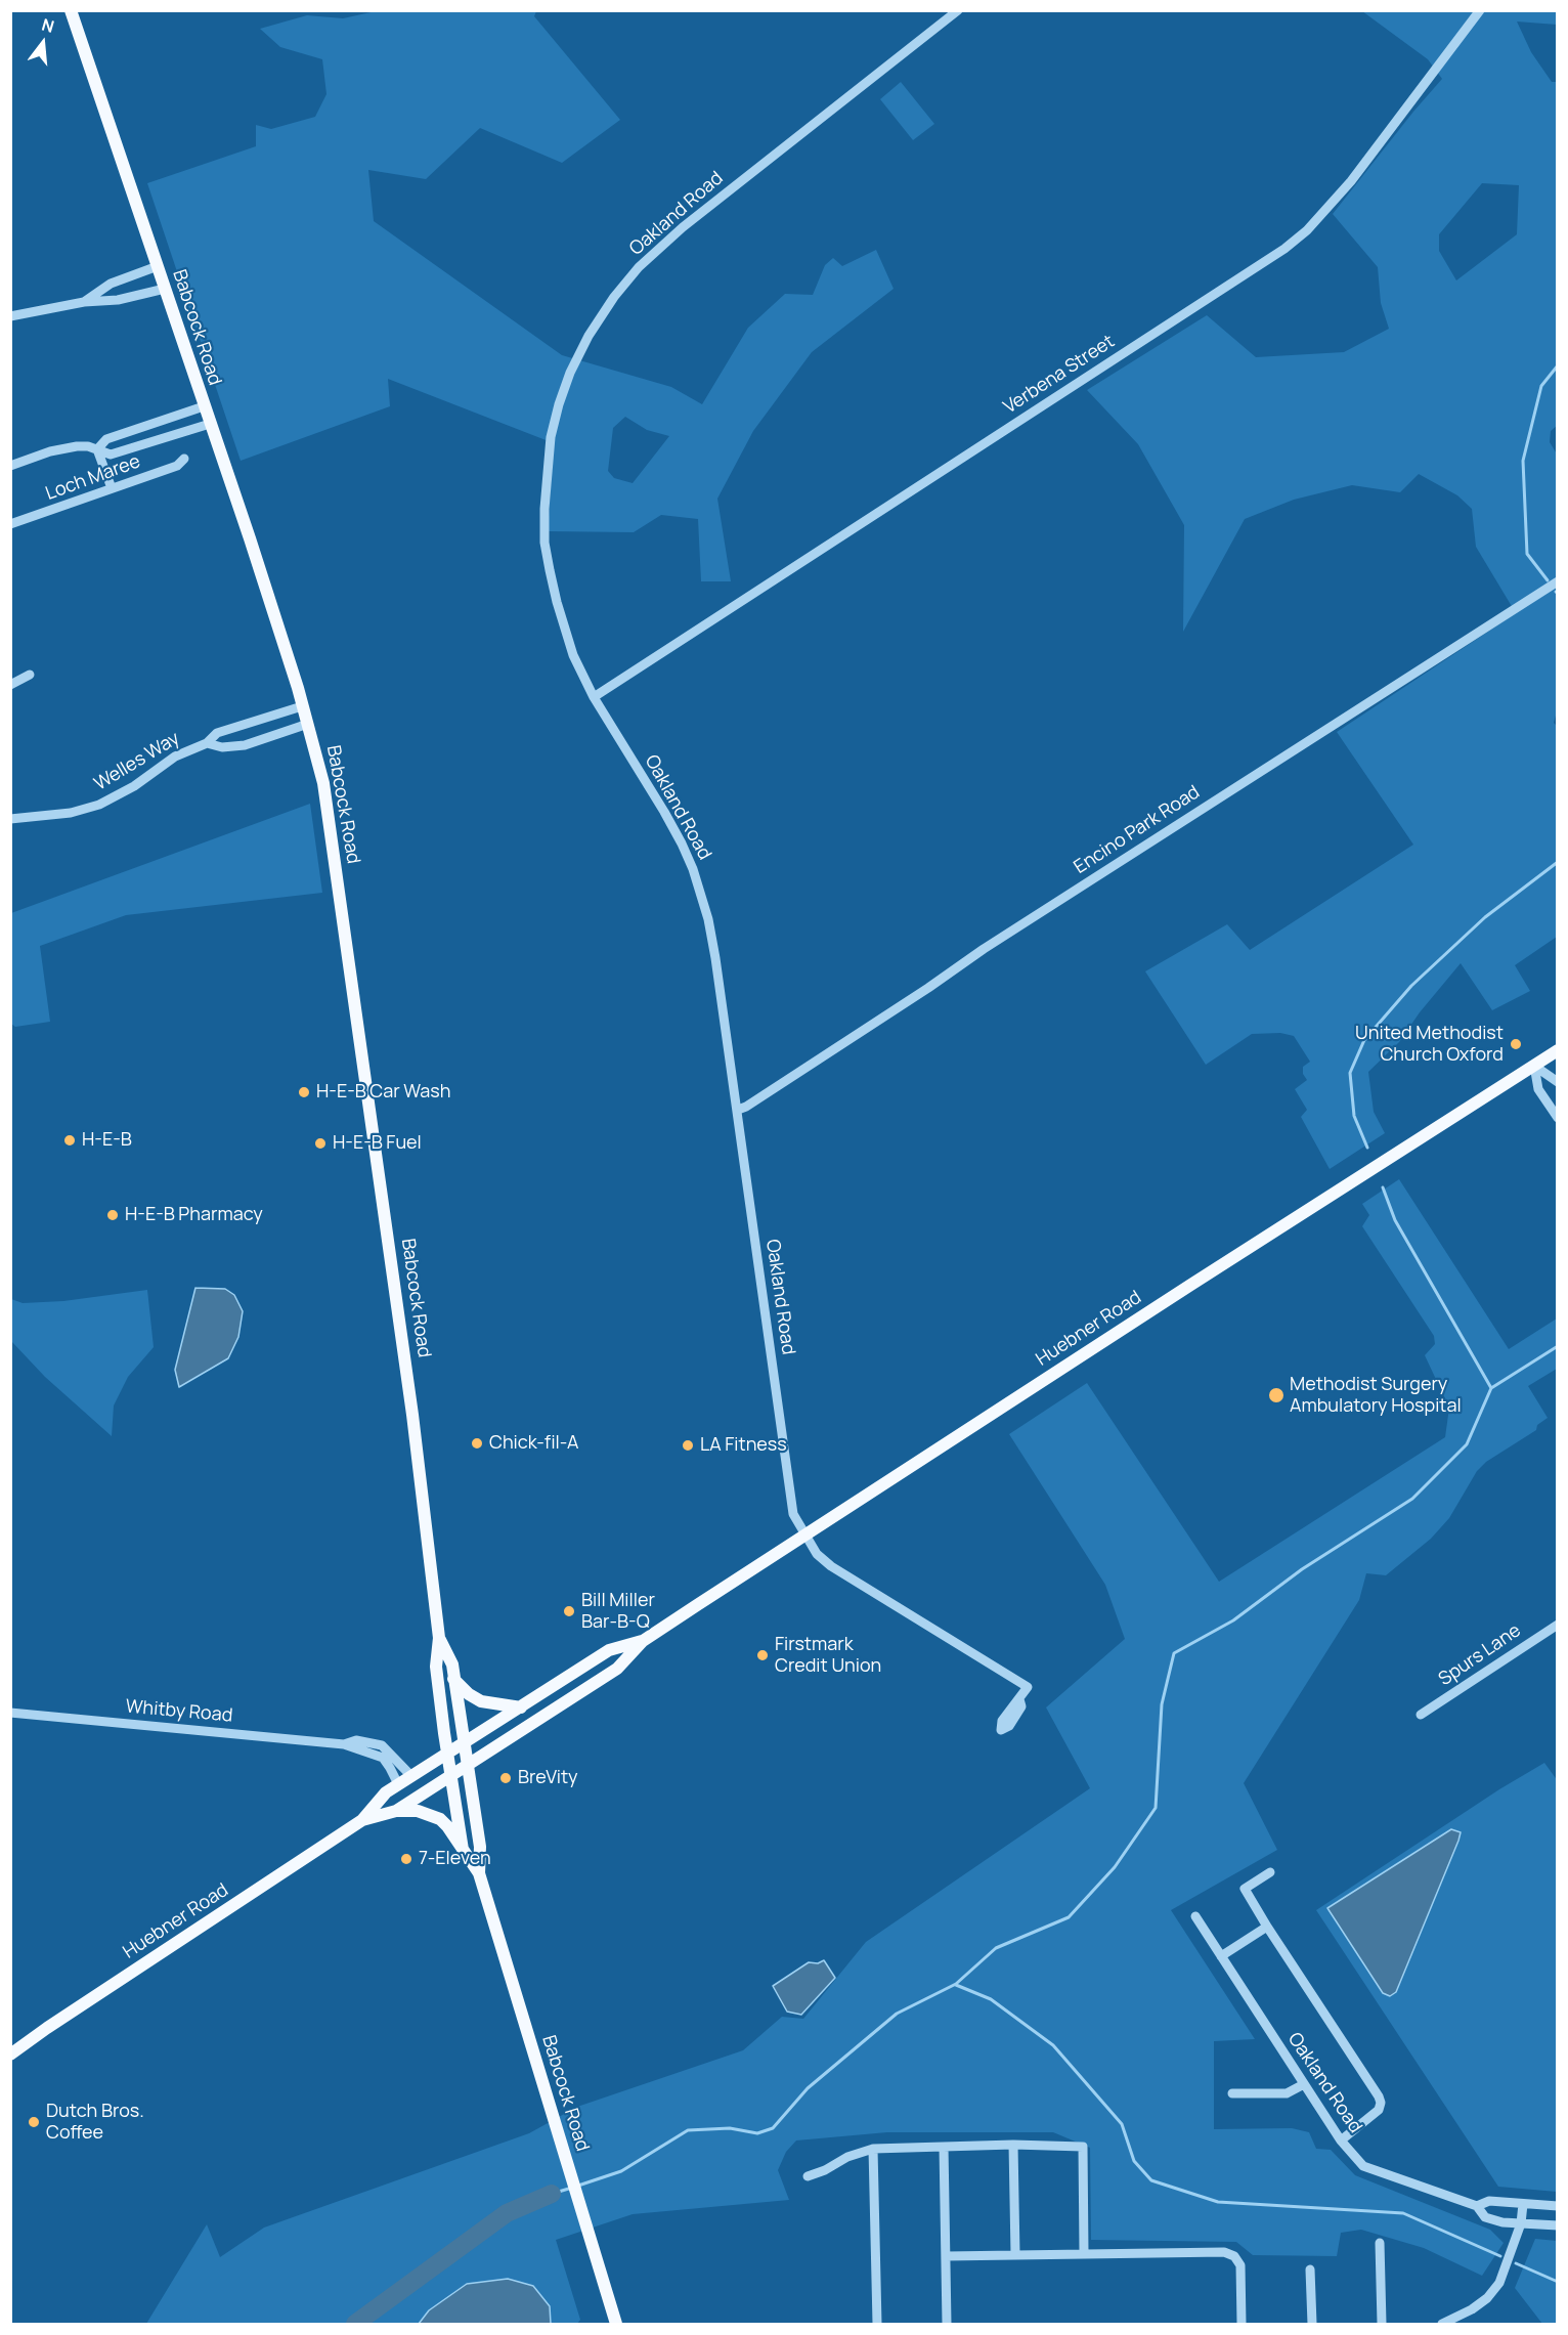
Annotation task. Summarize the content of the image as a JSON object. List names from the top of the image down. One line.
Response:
{"streets":{"main road":["Babcock Road","Huebner Road"],"street":["Oakland Road","Verbena Street","Loch Maree","Welles Way","Encino Park Road","Spurs Lane","Whitby Road"]},"crossings":[["Oakland Road","Verbena Street"],["Oakland Road","Encino Park Road"],["Oakland Road","Huebner Road"],["Babcock Road","Welles Way"],["Babcock Road","Huebner Road"],["Huebner Road","Whitby Road"]],"places":["United Methodist Church Oxford","H-E-B Car Wash","H-E-B","H-E-B Fuel","H-E-B Pharmacy","Methodist Surgery Ambulatory Hospital","Chick-fil-A","LA Fitness","Bill Miller Bar-B-Q","Firstmark Credit Union","BreVity","7-Eleven","Dutch Bros. Coffee"],"north":"top"}
